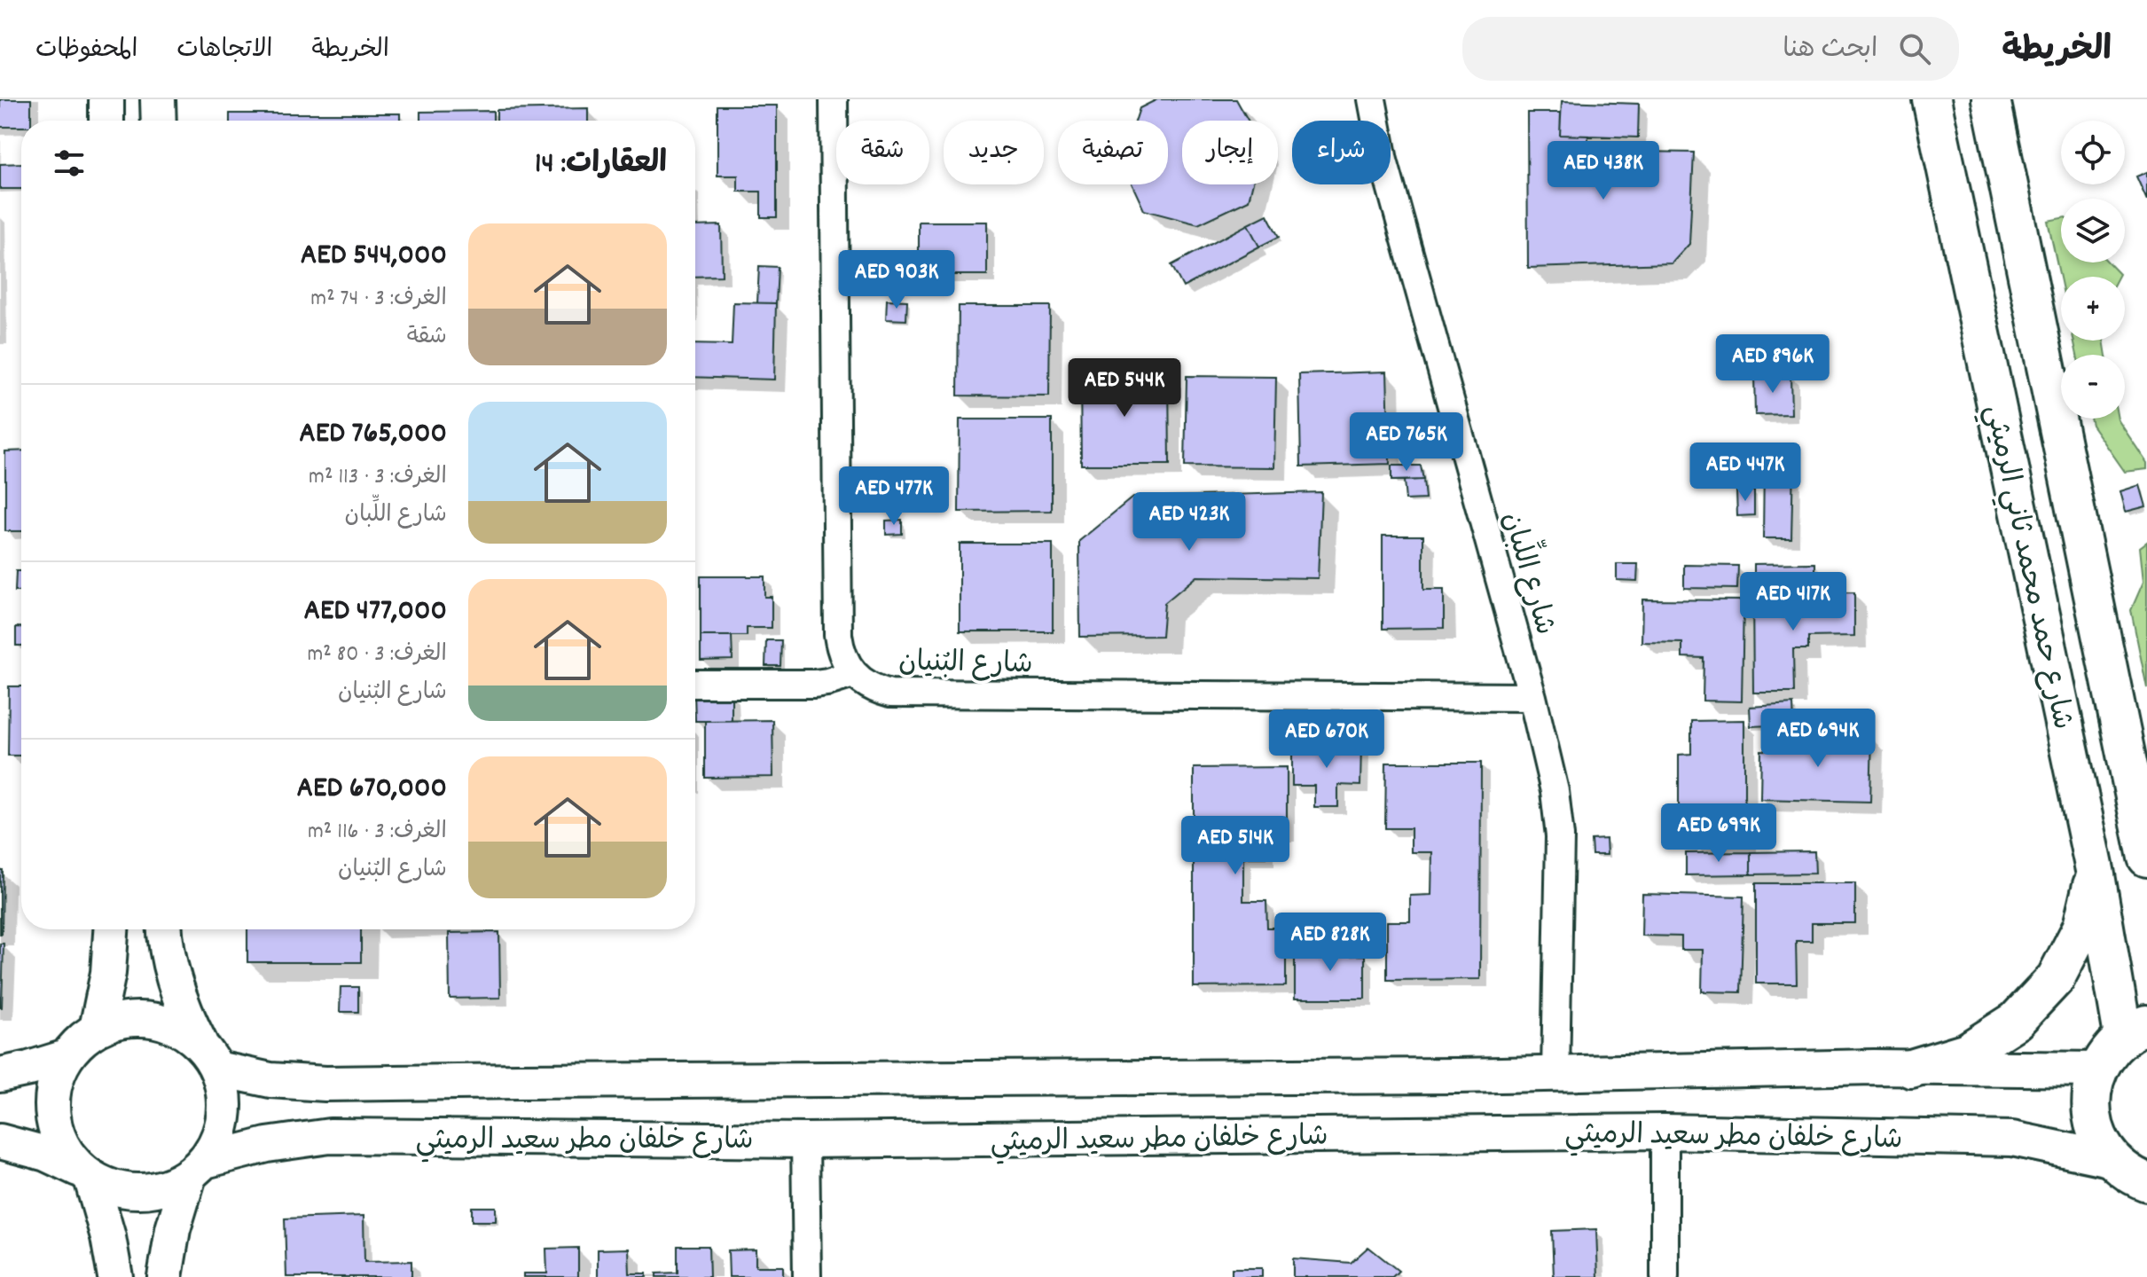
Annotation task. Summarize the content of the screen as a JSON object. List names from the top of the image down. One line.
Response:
{"streets":{"main road":["شارع حمد محمد ثاني الرميثي"],"street":["شارع اللِّبان","شارع البُنيان","شارع خلفان مطر سعيد الرميثي"]},"crossings":[["شارع اللِّبان","شارع البُنيان"],["شارع اللِّبان","شارع خلفان مطر سعيد الرميثي"]],"page":{"header":"الخريطة","search":"ابحث هنا","nav":["الخريطة","الاتجاهات","المحفوظات"],"map_buttons":["+","−"],"chip":["شراء","إيجار","تصفية","جديد","شقة"],"heading":"العقارات: 14","price":["AED 438K","AED 903K","AED 896K","AED 544K","AED 765K","AED 447K","AED 477K","AED 423K","AED 417K","AED 694K","AED 670K","AED 699K","AED 514K","AED 828K"],"list":[{"name":"AED 544,000","note":"الغرف: 3 · 74 m² · شقة"},{"name":"AED 765,000","note":"الغرف: 3 · 113 m² · شارع اللِّبان"},{"name":"AED 477,000","note":"الغرف: 3 · 80 m² · شارع البُنيان"},{"name":"AED 670,000","note":"الغرف: 3 · 116 m² · شارع البُنيان"}]}}
